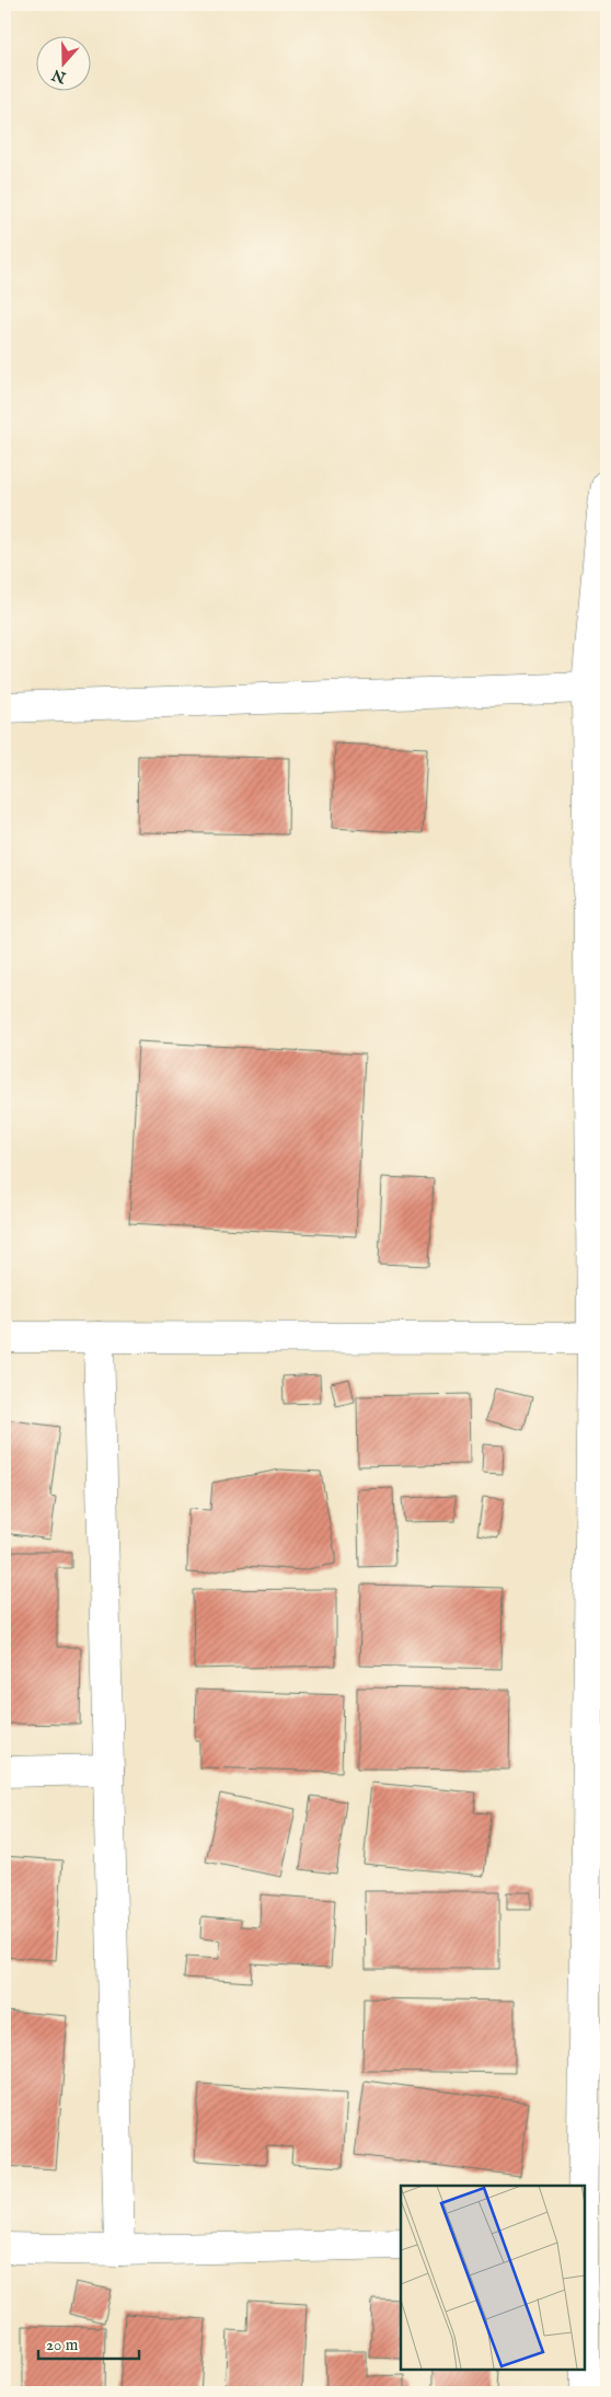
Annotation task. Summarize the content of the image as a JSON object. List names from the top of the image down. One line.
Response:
{"scale_bar":"20 m","north":"bottom"}
